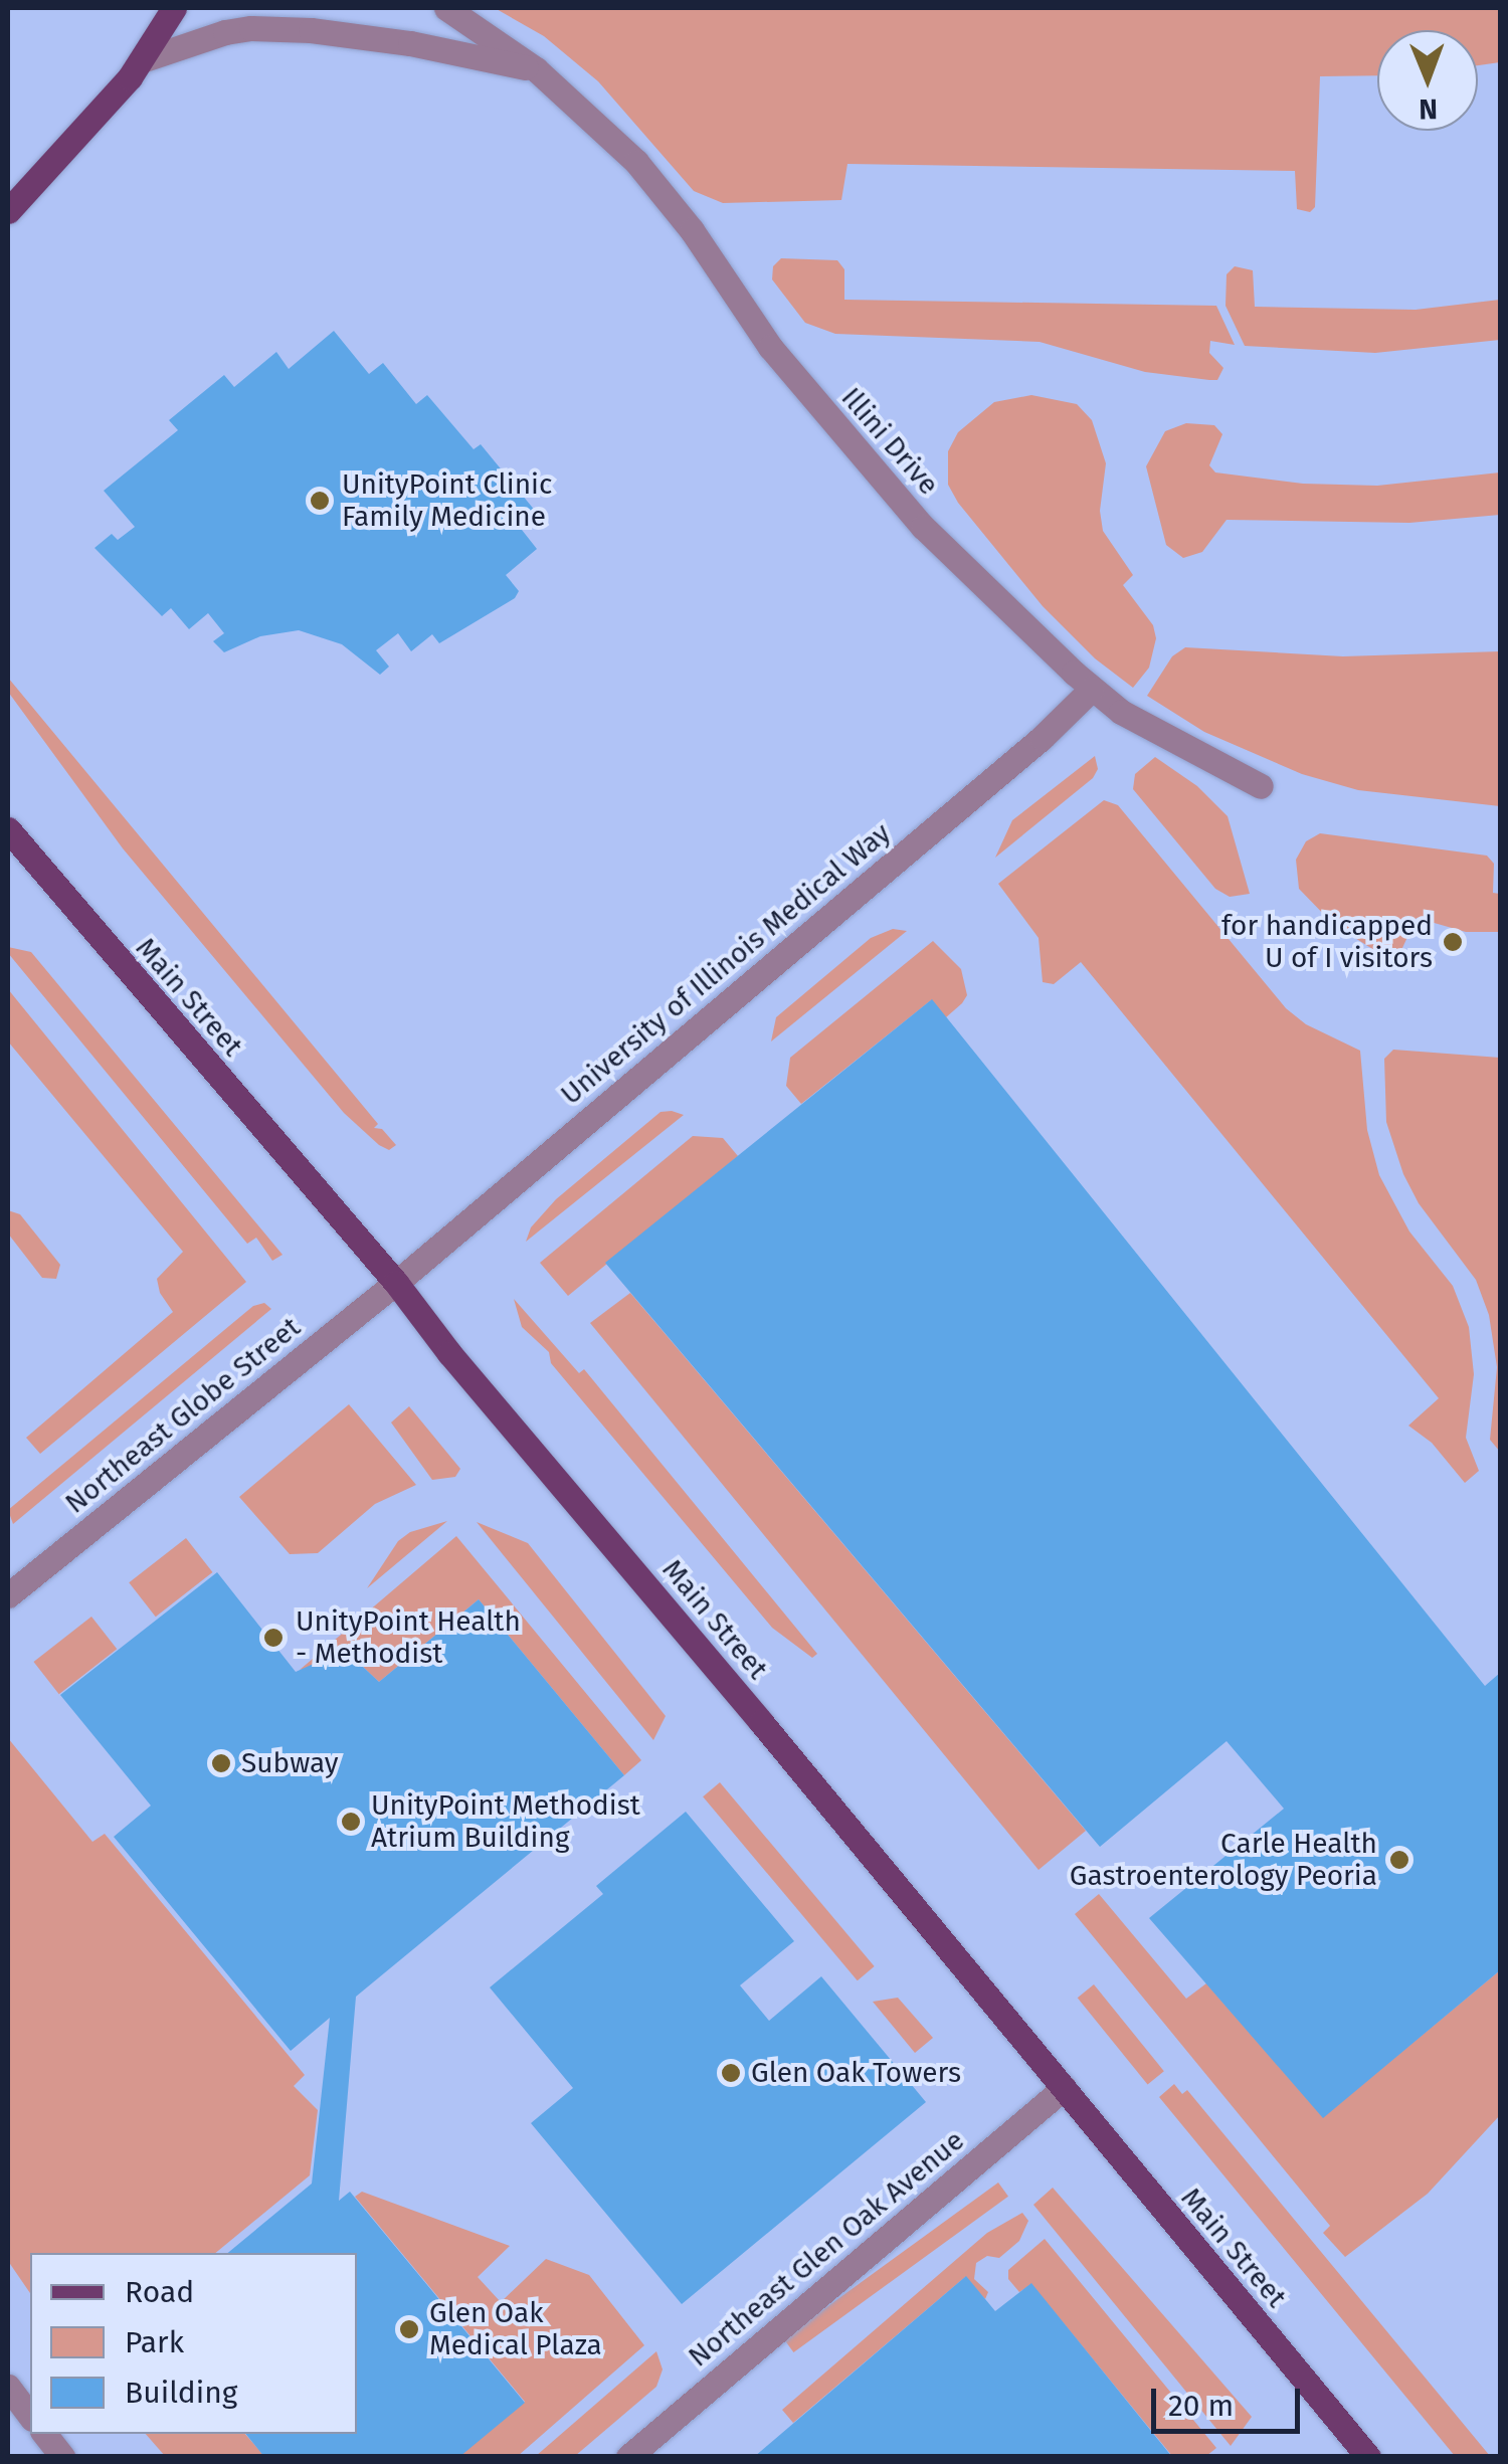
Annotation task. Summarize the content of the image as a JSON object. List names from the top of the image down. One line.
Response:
{"streets":{"main road":["Main Street"],"street":["Illini Drive","University of Illinois Medical Way","Northeast Globe Street","Northeast Glen Oak Avenue"]},"crossings":[["Illini Drive","University of Illinois Medical Way"],["University of Illinois Medical Way","Main Street"],["University of Illinois Medical Way","Northeast Globe Street"],["Main Street","Northeast Globe Street"],["Main Street","Northeast Glen Oak Avenue"]],"places":["UnityPoint Clinic Family Medicine","for handicapped U of I visitors","UnityPoint Health - Methodist","Subway","UnityPoint Methodist Atrium Building","Carle Health Gastroenterology Peoria","Glen Oak Towers","Glen Oak Medical Plaza"],"legend":["Road","Park","Building"],"scale_bar":"20 m","north":"bottom"}
